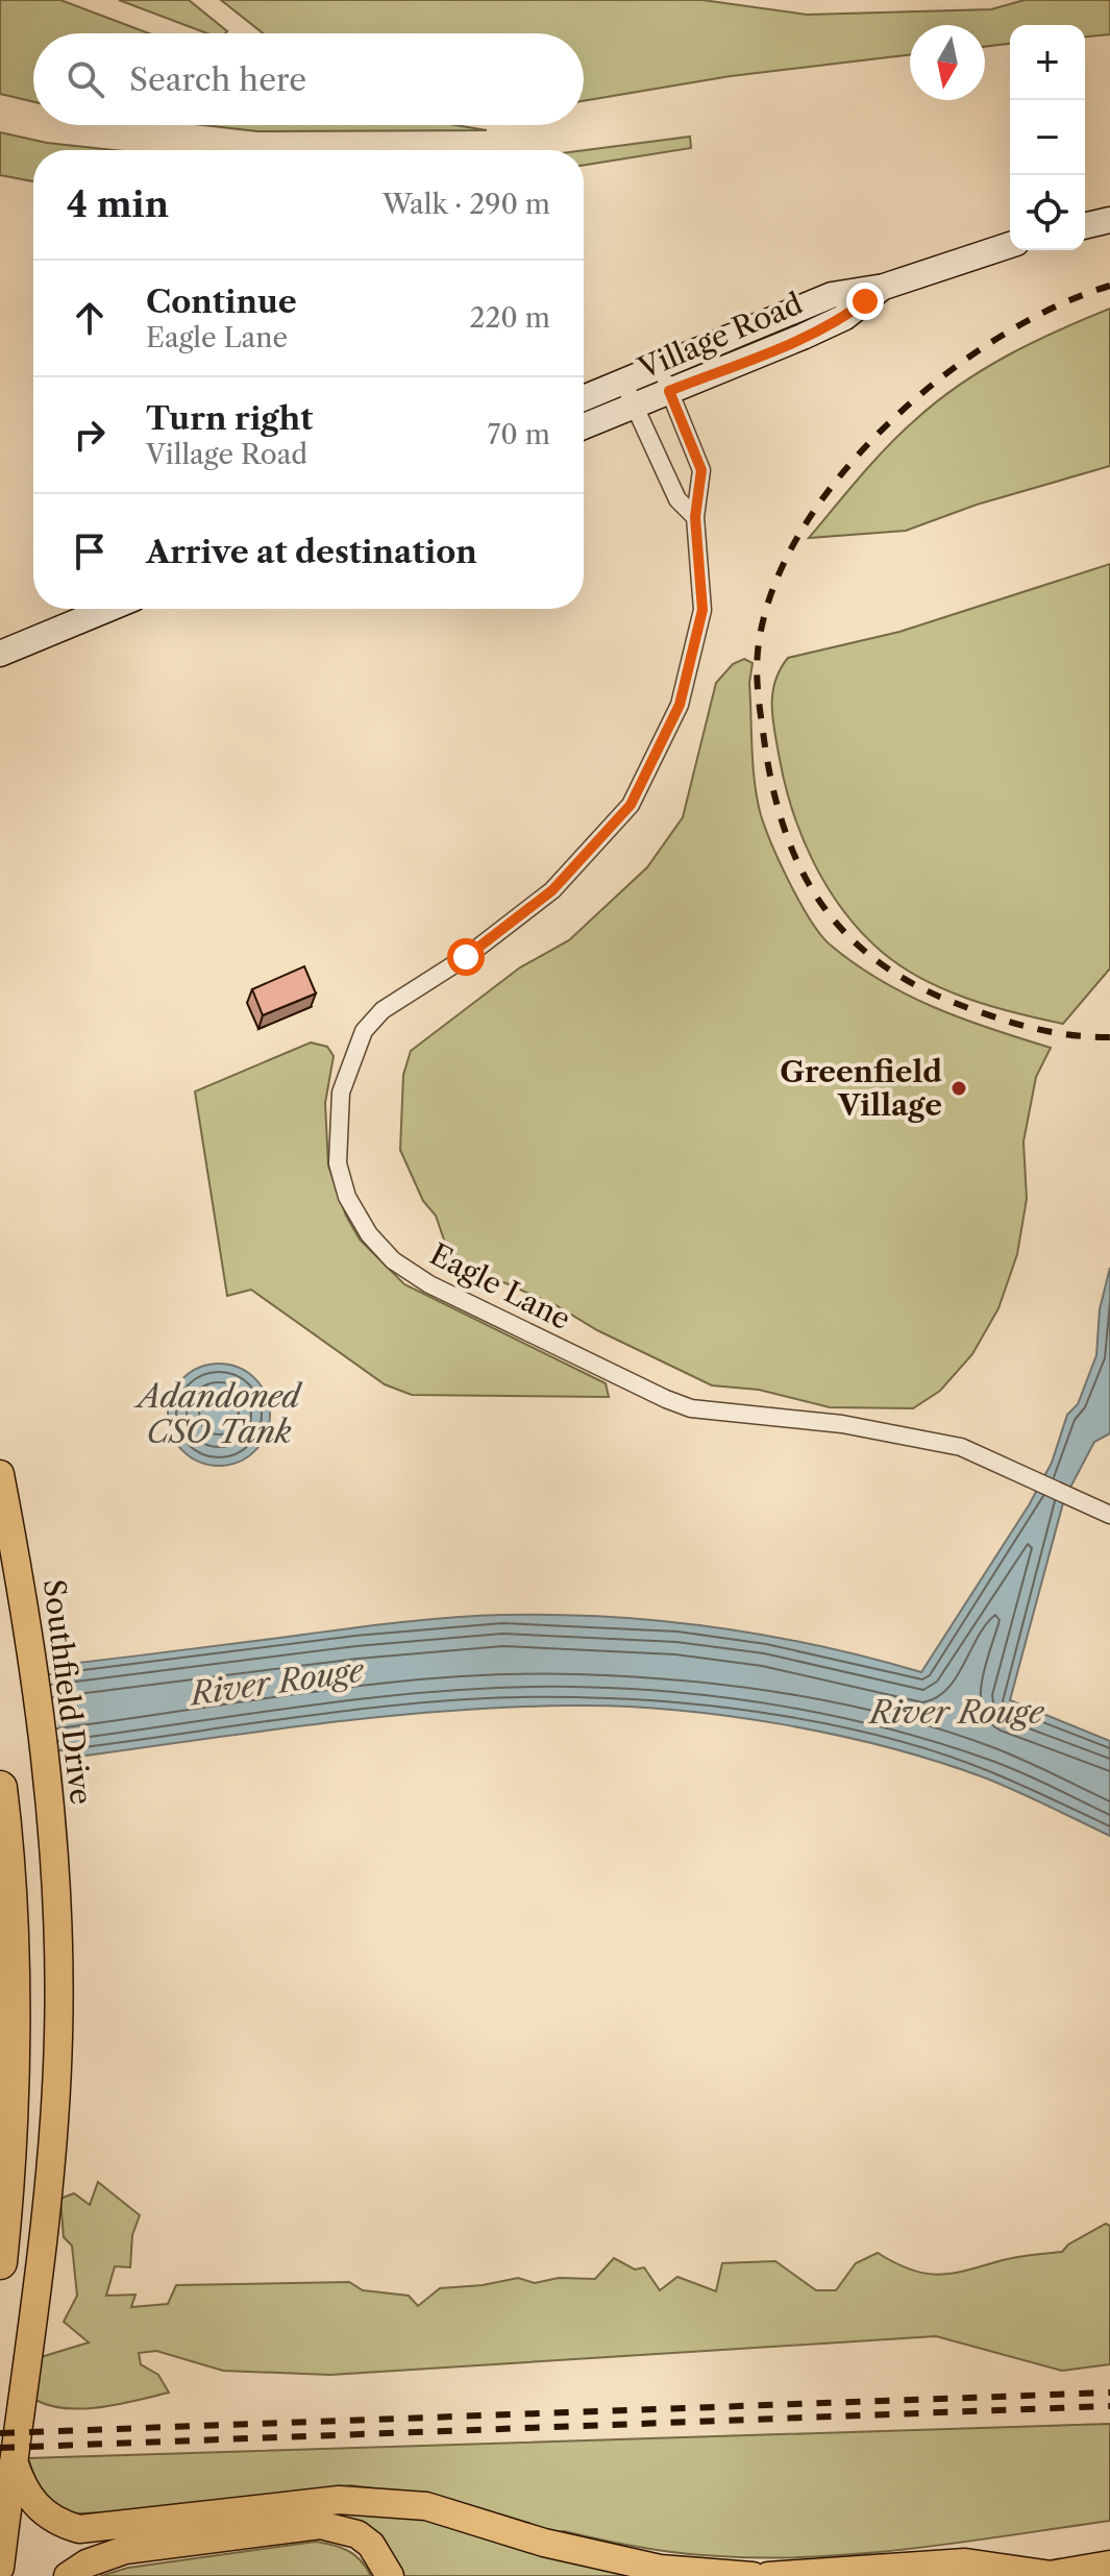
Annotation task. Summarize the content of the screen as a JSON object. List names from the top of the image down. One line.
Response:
{"streets":{"main road":["Southfield Drive"],"street":["Village Road","Eagle Lane"]},"crossings":[["Village Road","Eagle Lane"]],"water":["Adandoned CSO Tank","River Rouge"],"places":["Greenfield Village"],"north":"bottom","page":{"map_buttons":["+","−"],"search":"Search here","heading":["4 min","Walk · 290 m"],"list":[["Continue","Eagle Lane","220 m"],["Turn right","Village Road","70 m"],"Arrive at destination"]}}
